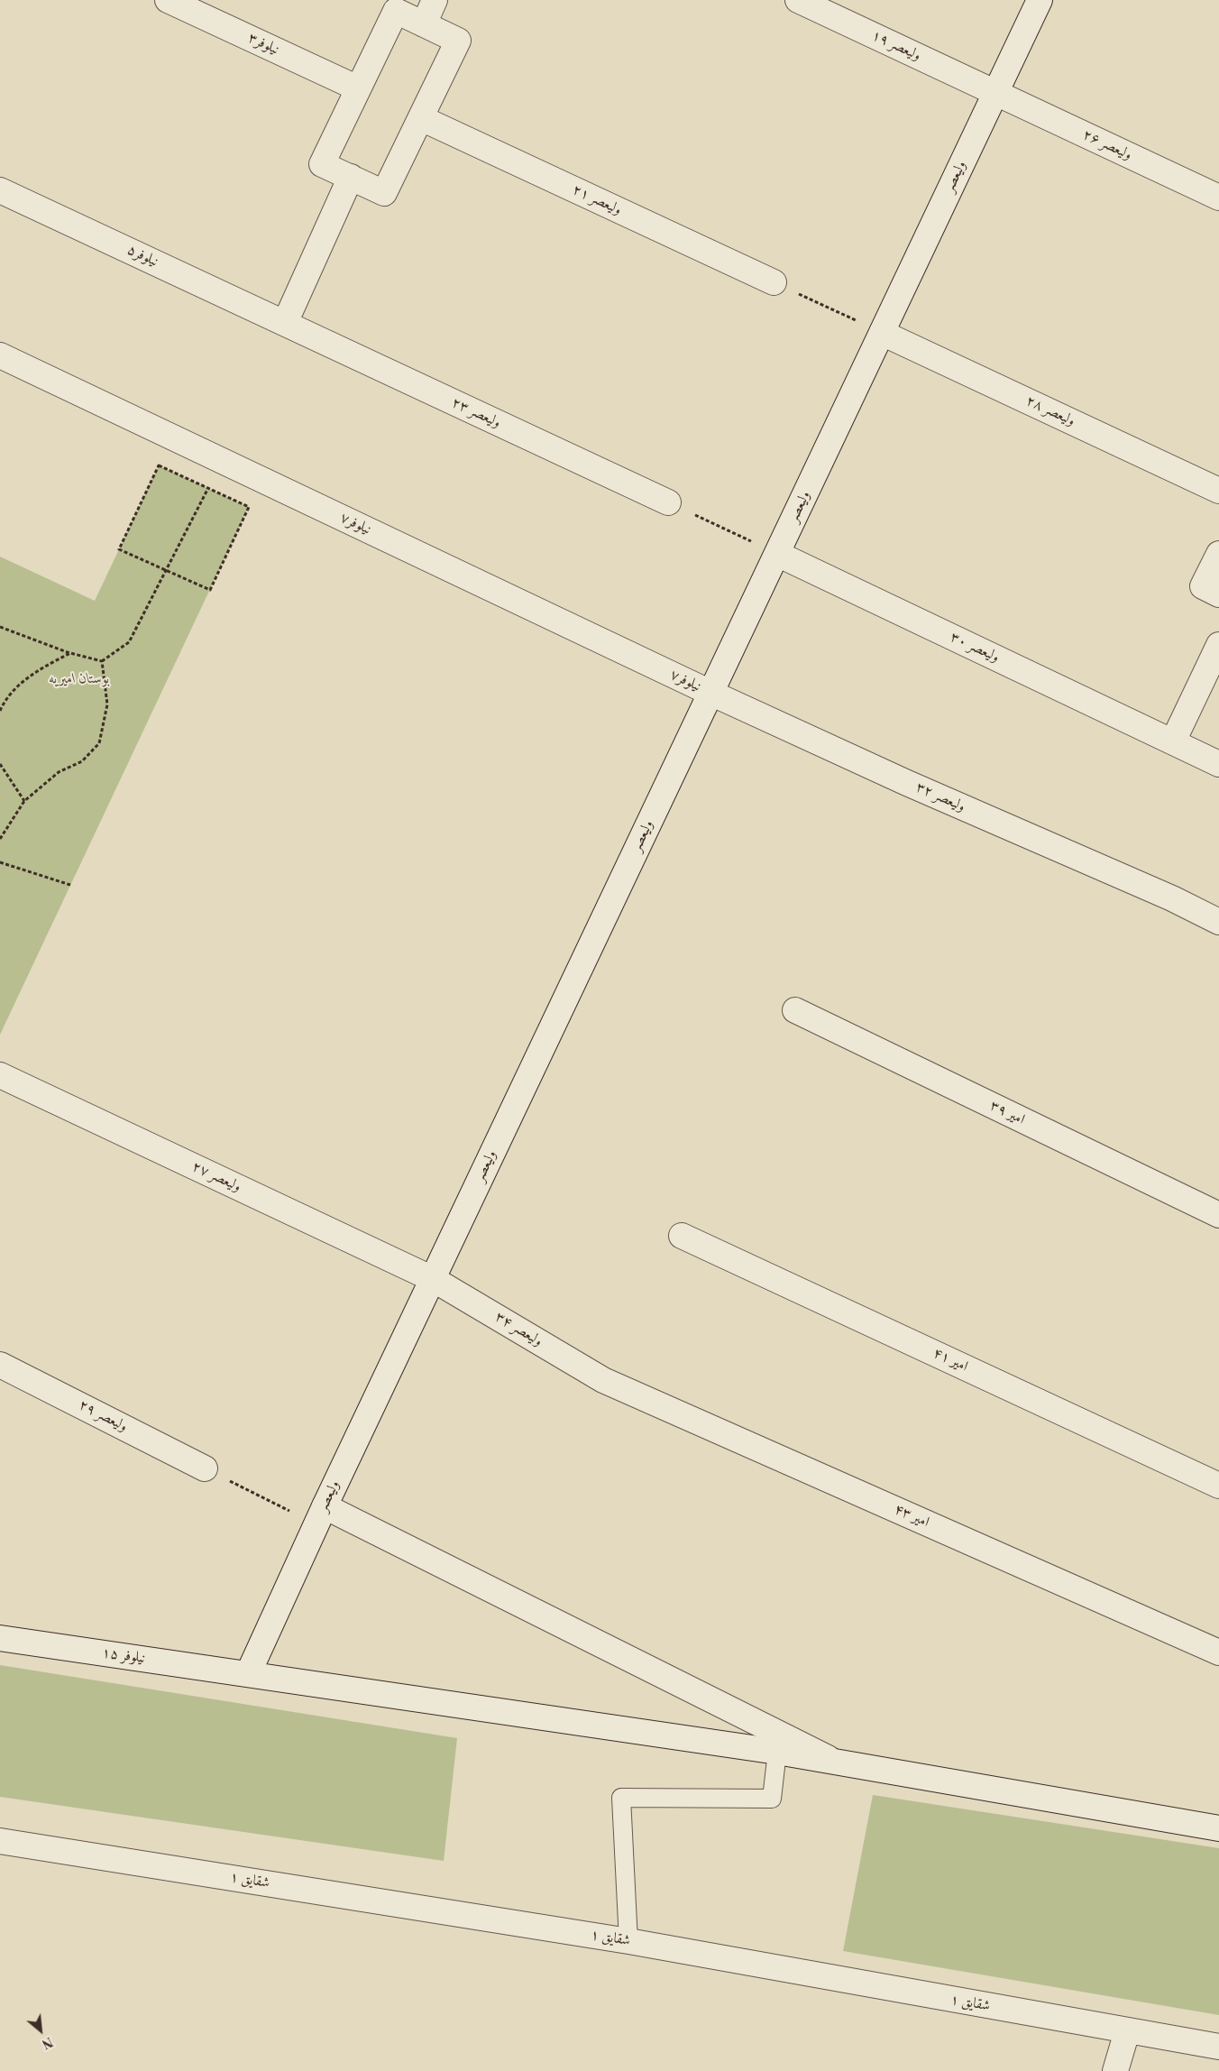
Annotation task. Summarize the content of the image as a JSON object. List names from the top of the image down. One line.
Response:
{"streets":{"street":["نیلوفر۳","ولیعصر ۱۹","ولیعصر ۲۶","ولیعصر","ولیعصر ۲۱","نیلوفر۵","ولیعصر ۲۸","ولیعصر ۲۳","نیلوفر۷","ولیعصر ۳۰","ولیعصر ۳۲","امیر ۳۹","ولیعصر ۲۷","ولیعصر ۳۴","امیر ۴۱","ولیعصر ۲۹","امیر ۴۳","نیلوفر ۱۵","شقایق ۱"]},"crossings":[["ولیعصر ۱۹","ولیعصر ۲۶"],["ولیعصر ۱۹","ولیعصر"],["ولیعصر ۲۶","ولیعصر"],["ولیعصر","ولیعصر ۲۸"],["ولیعصر","نیلوفر۷"],["ولیعصر","ولیعصر ۳۰"],["ولیعصر","ولیعصر ۳۲"],["ولیعصر","ولیعصر ۲۷"],["ولیعصر","ولیعصر ۳۴"],["ولیعصر","نیلوفر ۱۵"],["نیلوفر۵","ولیعصر ۲۳"],["نیلوفر۷","ولیعصر ۳۲"],["ولیعصر ۲۷","ولیعصر ۳۴"],["ولیعصر ۳۴","امیر ۴۳"]],"parks":["بوستان امیریه"],"north":"bottom right"}
